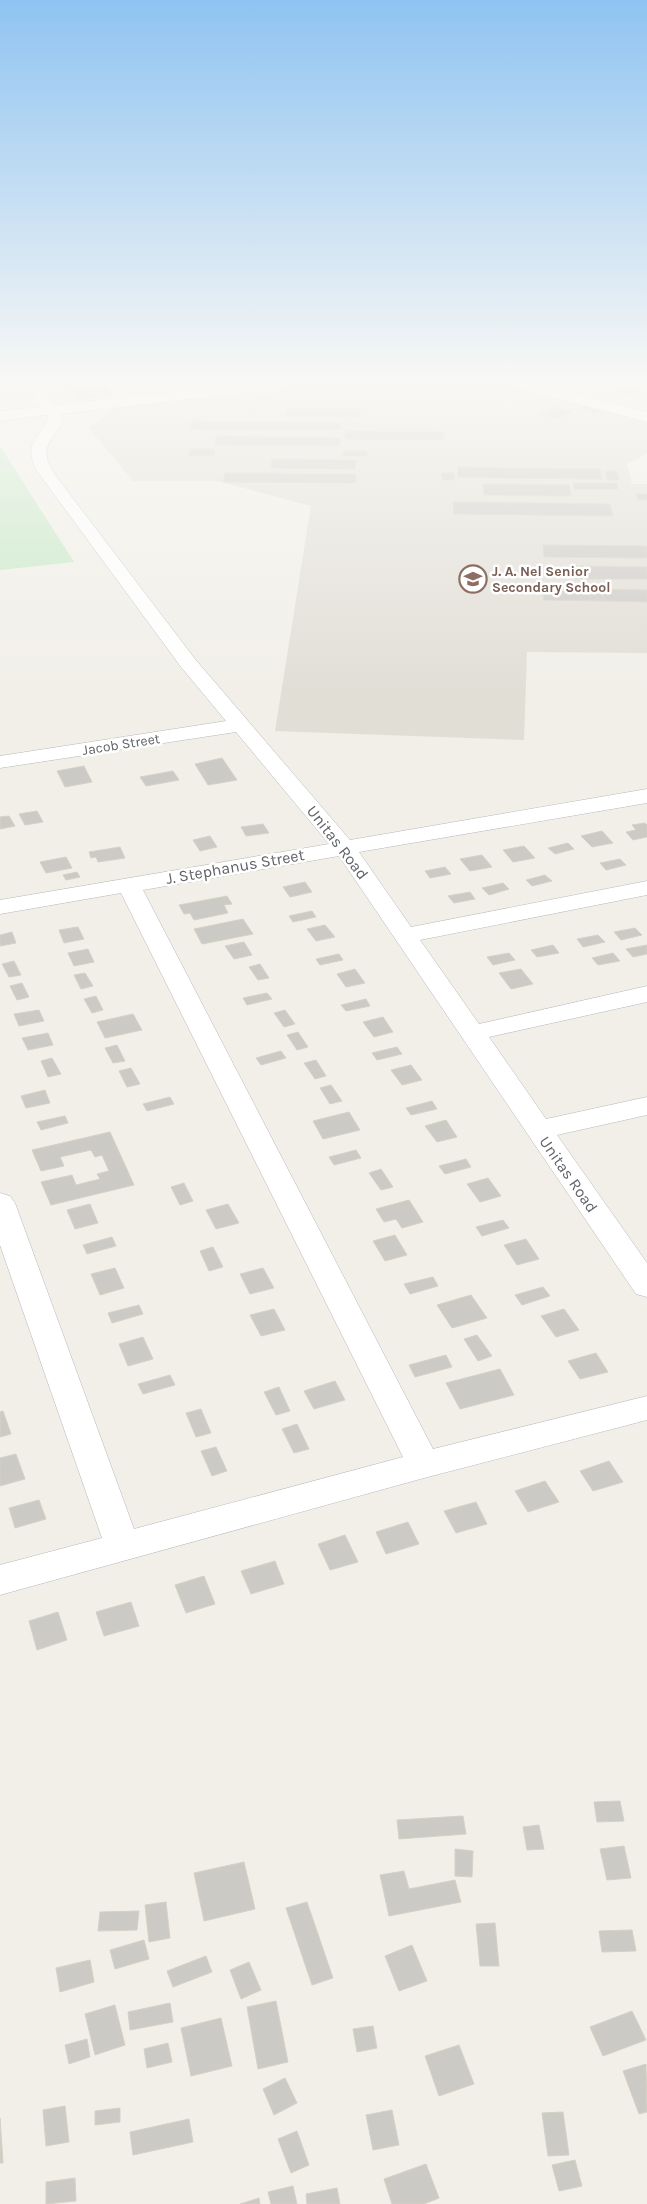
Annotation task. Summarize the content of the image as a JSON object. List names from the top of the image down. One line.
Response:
{"streets":{"street":["Jacob Street","Unitas Road","J. Stephanus Street"]},"crossings":[["Jacob Street","Unitas Road"],["Unitas Road","J. Stephanus Street"]],"places":{"school or university":["J. A. Nel Senior Secondary School"]}}
